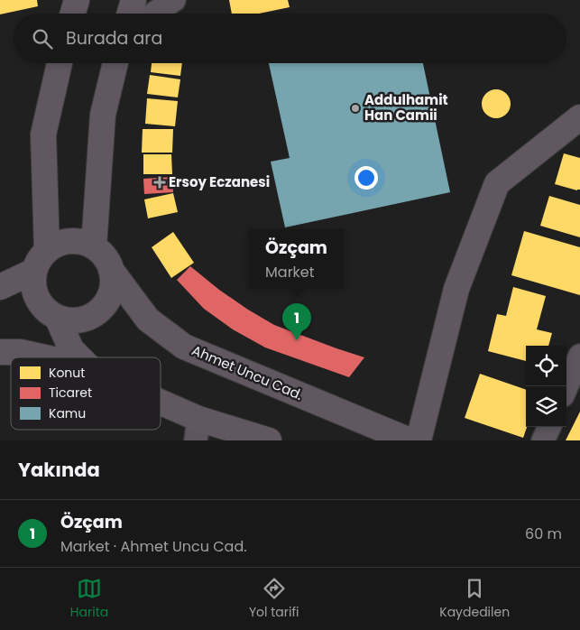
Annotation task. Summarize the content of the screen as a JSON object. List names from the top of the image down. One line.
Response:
{"streets":{"main road":["Ahmet Uncu Cad."]},"places":{"other":["Addulhamit Han Camii"],"health":["Ersoy Eczanesi"]},"legend":["Konut","Ticaret","Kamu"],"page":{"search":"Burada ara","popup":["Özçam","Market"],"pins":"1","heading":"Yakında","list":[{"mark":"1","name":"Özçam","note":"Market · Ahmet Uncu Cad.","value":"60 m"}],"nav":["Harita","Yol tarifi","Kaydedilen"]}}
